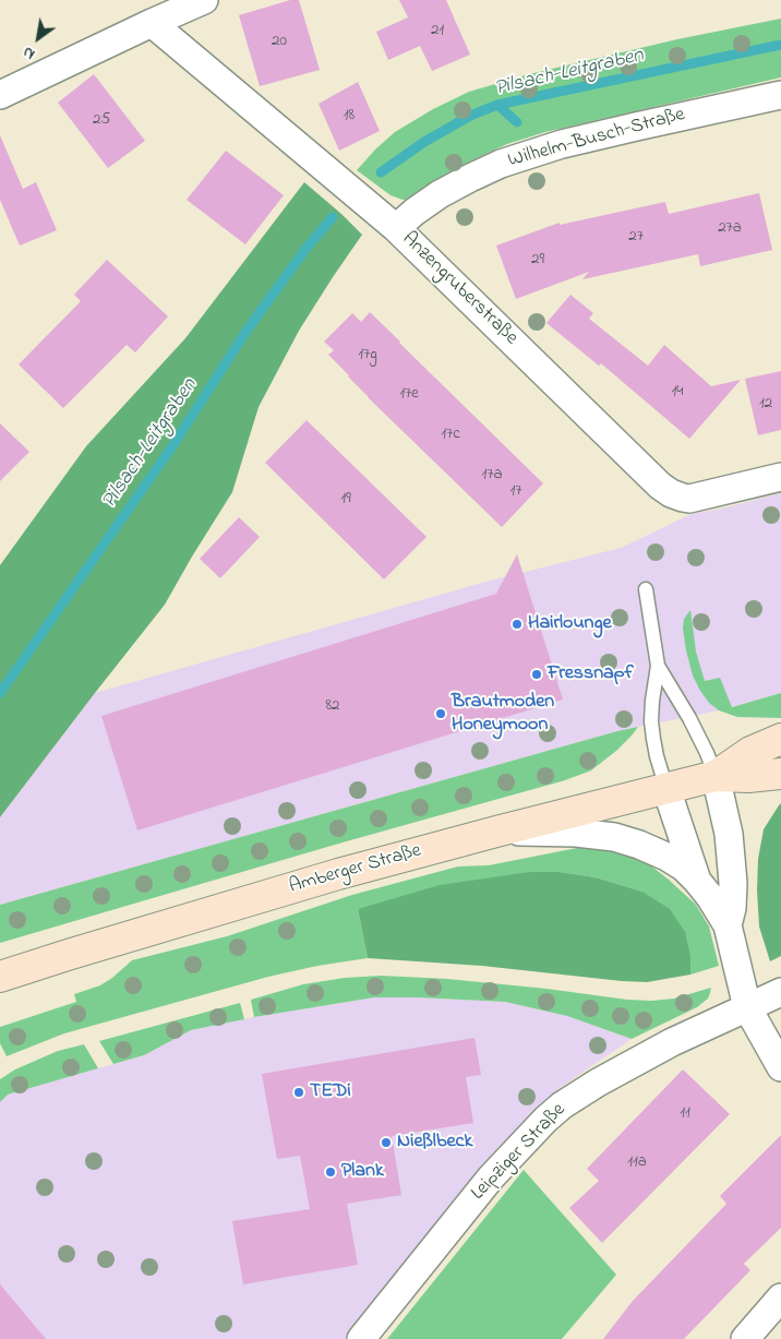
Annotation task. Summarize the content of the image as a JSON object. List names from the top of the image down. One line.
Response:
{"streets":{"main road":["Amberger Straße"],"street":["Wilhelm-Busch-Straße","Anzengruberstraße","Leipziger Straße"]},"crossings":[["Wilhelm-Busch-Straße","Anzengruberstraße"]],"water":["Pilsach-Leitgraben"],"places":["Hairlounge","Fressnapf","Brautmoden Honeymoon","TEDi","Nießlbeck","Plank"],"house_numbers":["21","20","18","25","27a","27","29","17g","14","17e","12","17c","17a","17","19","82","11","11a"],"north":"bottom left"}
